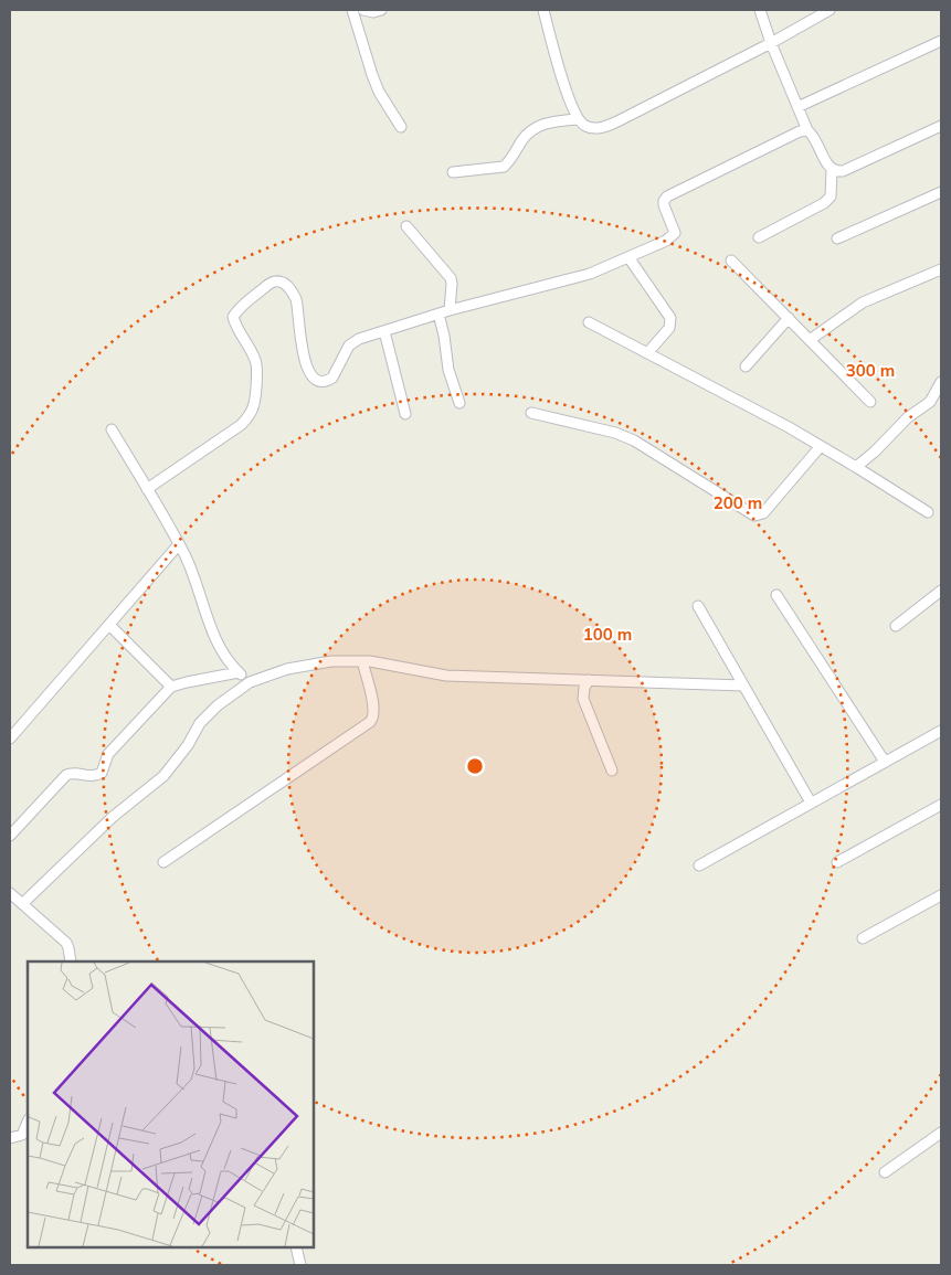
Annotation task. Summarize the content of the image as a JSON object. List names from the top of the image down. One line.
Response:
{"rings":["300 m","200 m","100 m"]}
